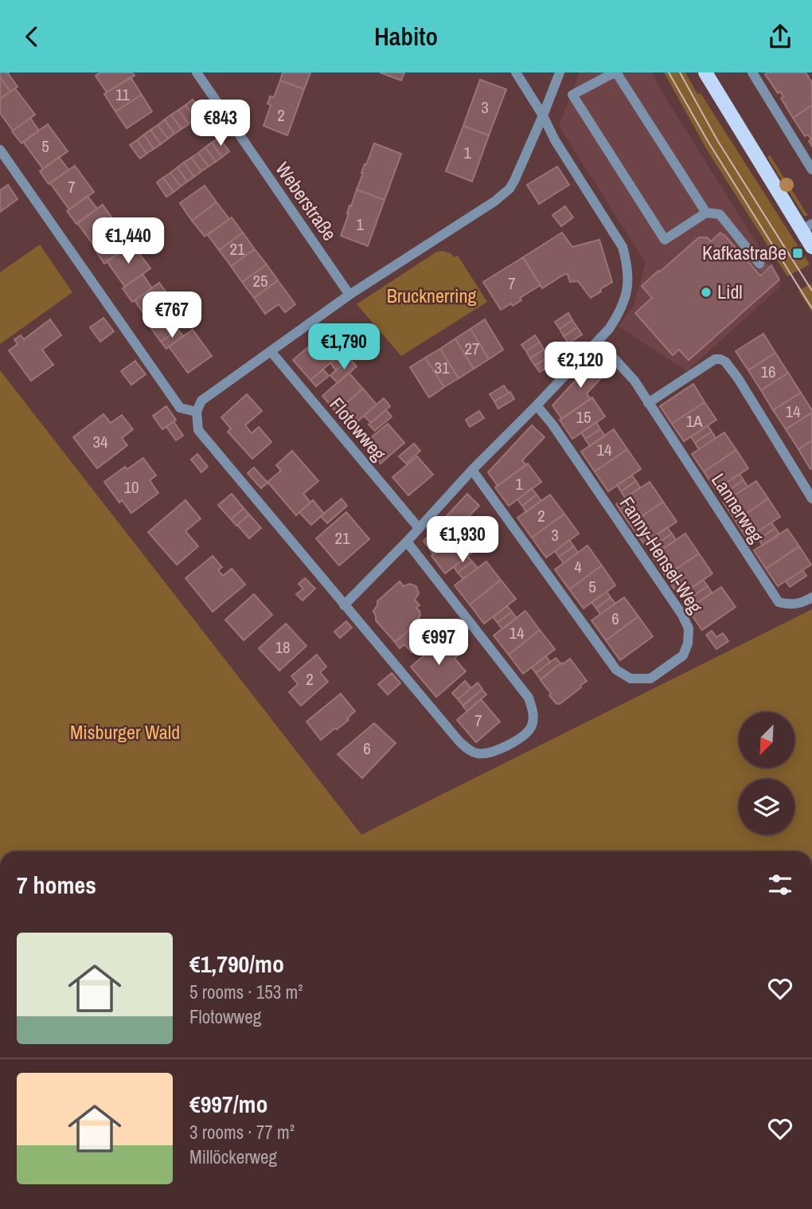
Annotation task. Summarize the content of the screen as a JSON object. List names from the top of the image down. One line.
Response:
{"streets":{"street":["Weberstraße","Flotowweg","Lannerweg","Fanny-Hensel-Weg"]},"parks":["Brucknerring","Misburger Wald"],"places":{"transit":["Kafkastraße"],"other":["Lidl"]},"house_numbers":["11","3","2","5","1","7","1","21","25","7","27","31","16","14","15","1A","34","14","1","10","2","3","21","4","5","6","14","18","2","7","6"],"north":"bottom left","page":{"header":"Habito","price":["€843","€1,440","€767","€1,790","€2,120","€1,930","€997"],"heading":"7 homes","list":[{"name":"€1,790/mo","note":"5 rooms · 153 m² · Flotowweg"},{"name":"€997/mo","note":"3 rooms · 77 m² · Millöckerweg"}]}}
